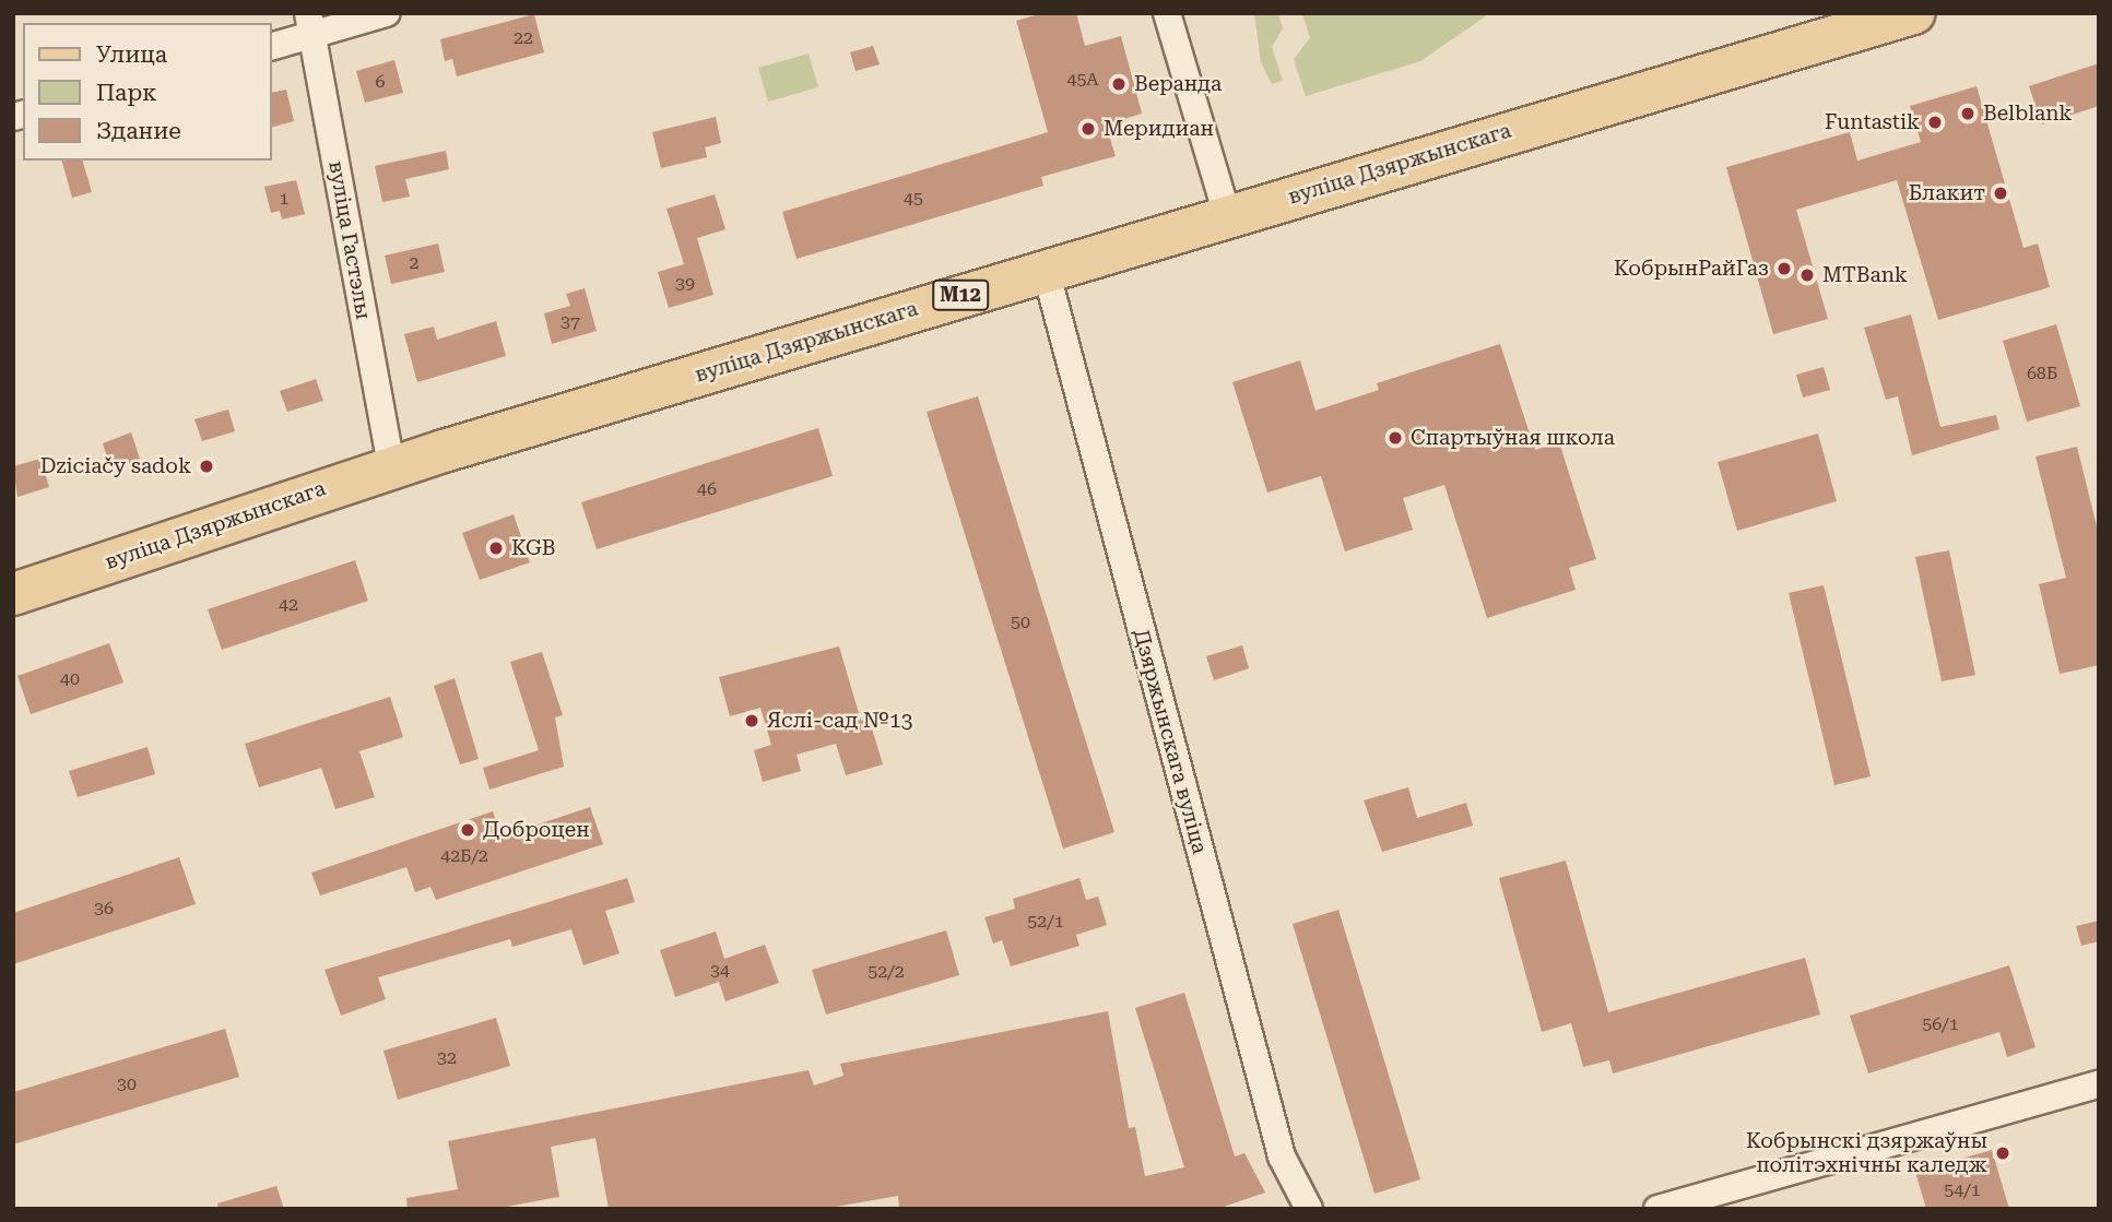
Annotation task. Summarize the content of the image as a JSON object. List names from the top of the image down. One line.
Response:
{"streets":{"main road":["вуліца Дзяржынскага","М12"],"street":["вуліца Гастэлы","Дзяржынскага вуліца"]},"crossings":[["вуліца Дзяржынскага","вуліца Гастэлы"],["вуліца Дзяржынскага","Дзяржынскага вуліца"]],"places":["Веранда","Belblank","Funtastik","Меридиан","Блакит","КобрынРайГаз","MTBank","Спартыўная школа","Dziciačy sadok","KGB","Яслі-сад №13","Доброцен","Кобрынскі дзяржаўны політэхнічны каледж"],"house_numbers":["22","45А","6","1","45","2","39","37","68Б","46","42","50","40","42Б/2","36","52/1","34","52/2","56/1","32","30","54/1"],"legend":["Улица","Парк","Здание"]}
